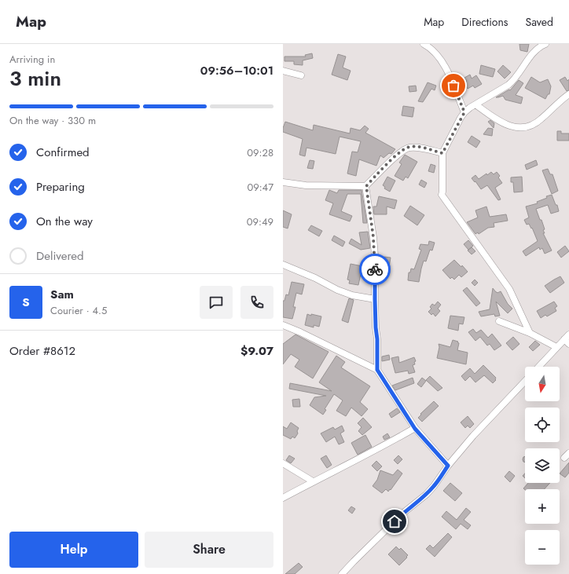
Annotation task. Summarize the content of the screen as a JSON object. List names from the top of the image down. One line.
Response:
{"north":"bottom","page":{"header":"Map","nav":["Map","Directions","Saved"],"heading":["3 min","Arriving in","09:56–10:01"],"panel":["Sam","Courier · 4.5","Order #8612","$9.07"],"bar":"On the way · 330 m","list":[["Confirmed","09:28"],["Preparing","09:47"],["On the way","09:49"],"Delivered"],"round":"S","map_buttons":["+","−"],"buttons":["Help","Share"]}}
